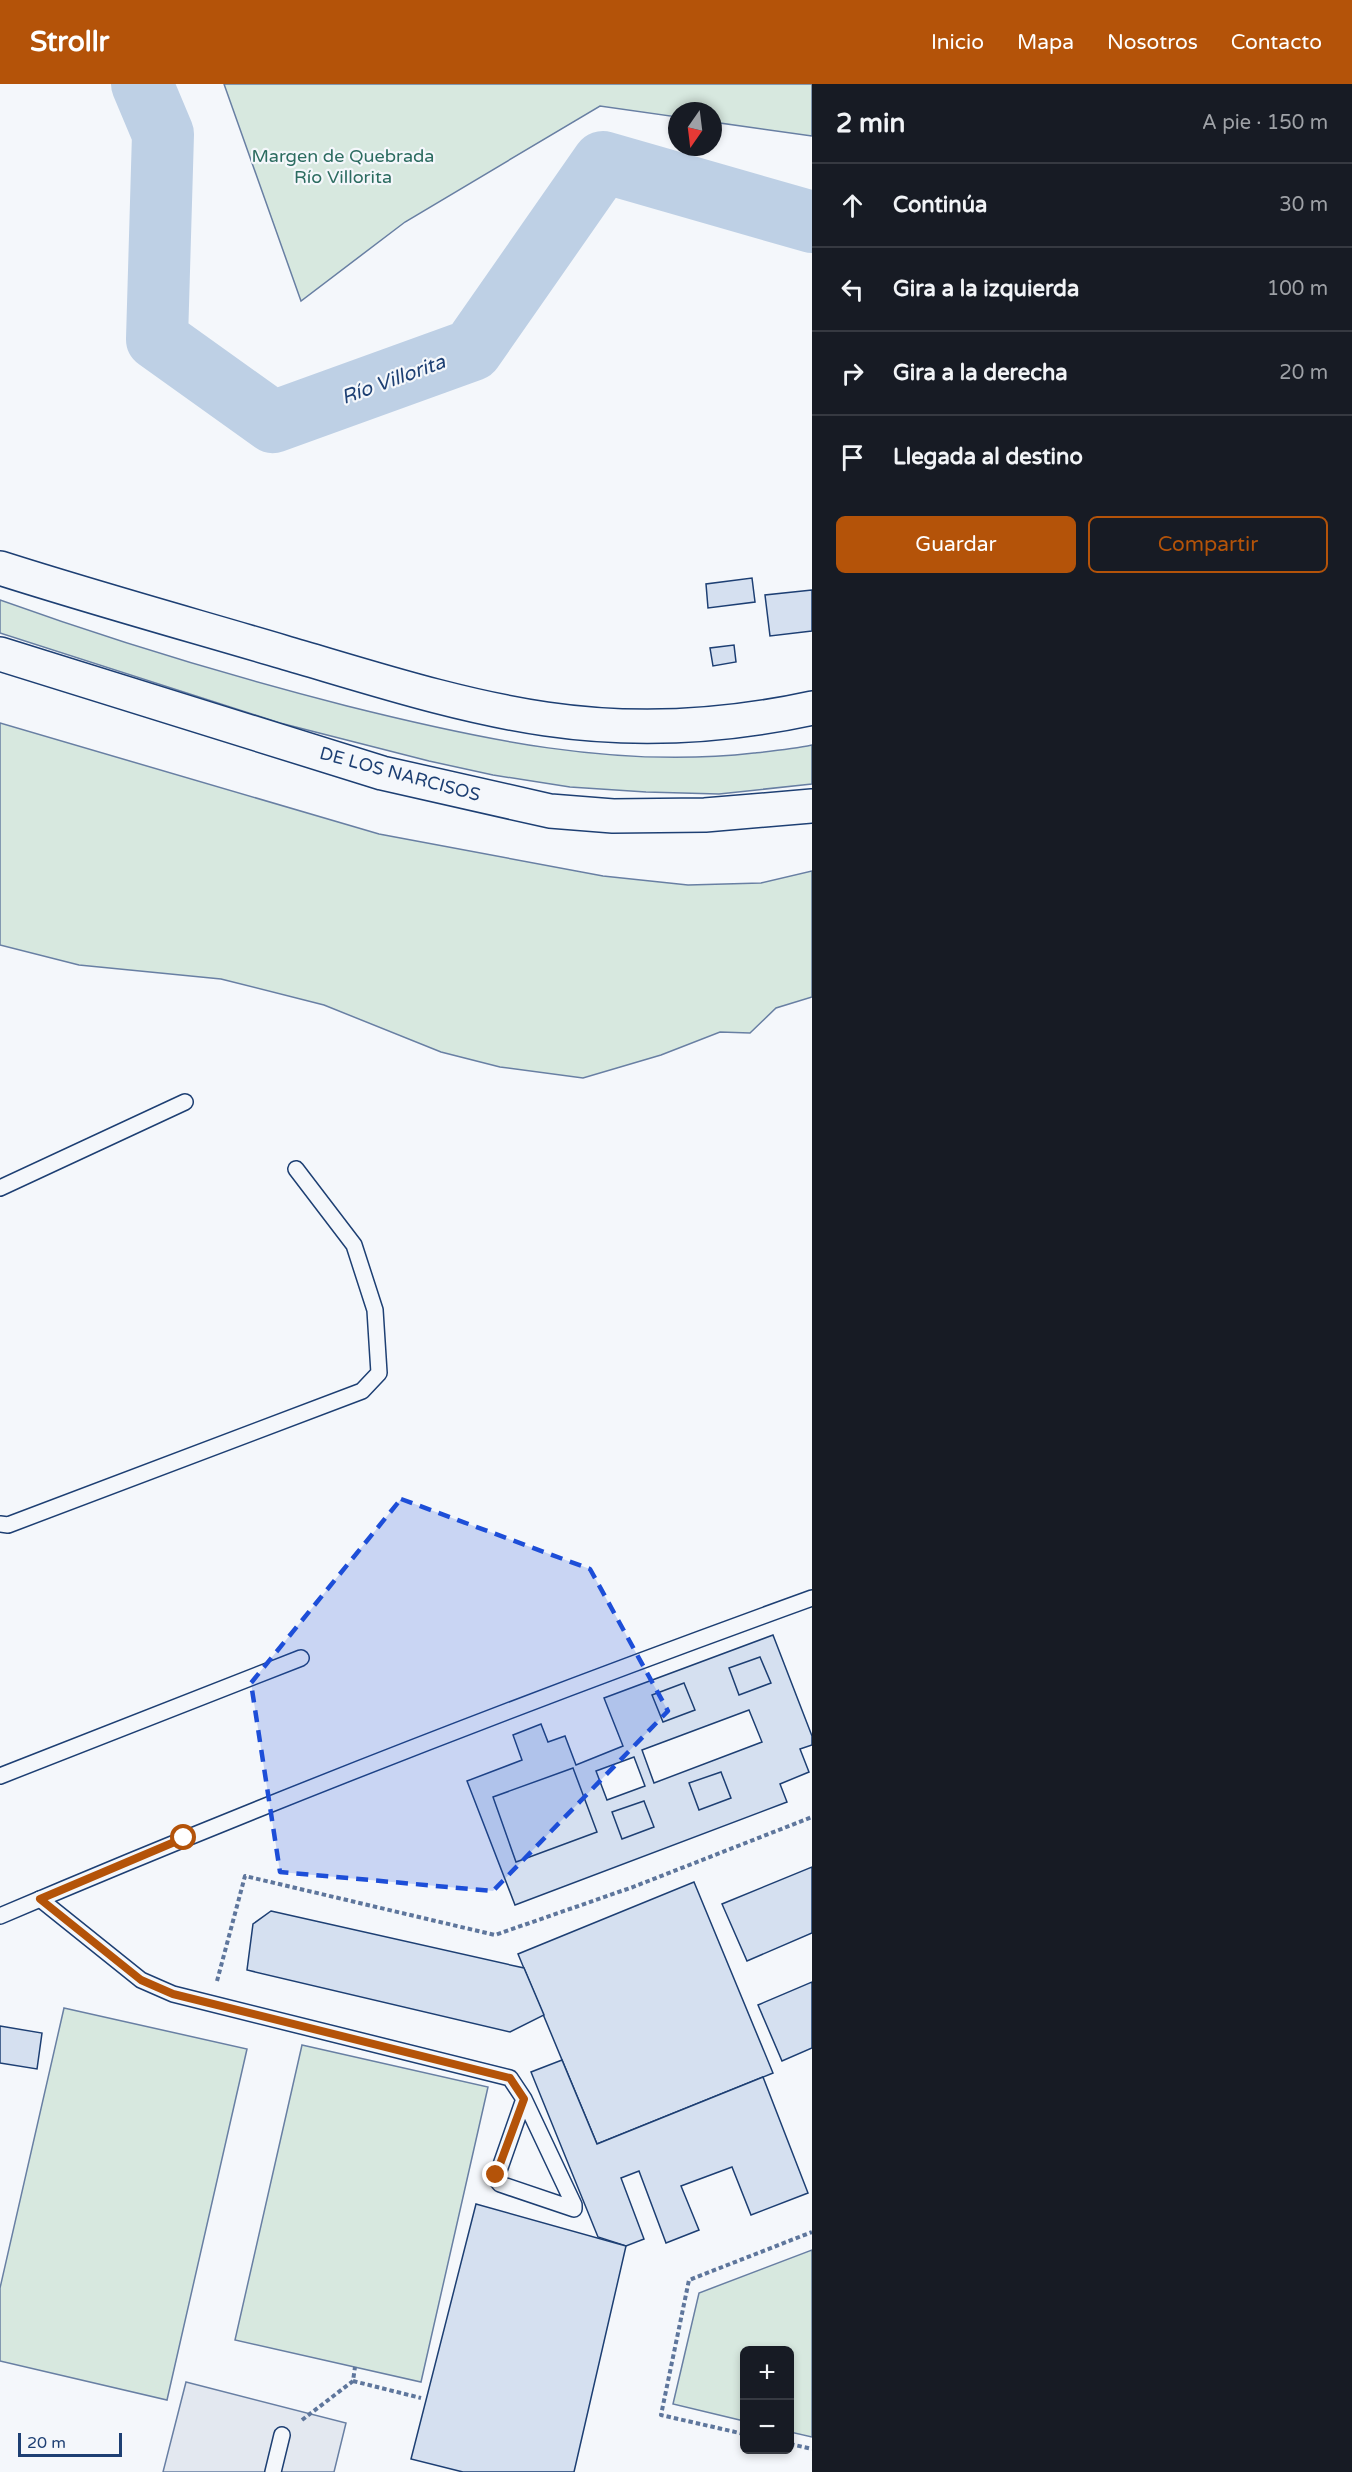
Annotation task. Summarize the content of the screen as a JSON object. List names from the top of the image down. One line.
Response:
{"streets":{"main road":["DE LOS NARCISOS"]},"water":["Río Villorita"],"parks":["Margen de Quebrada Río Villorita"],"scale_bar":"20 m","north":"bottom","page":{"header":"Strollr","nav":["Inicio","Mapa","Nosotros","Contacto"],"heading":["2 min","A pie · 150 m"],"list":[["Continúa","30 m"],["Gira a la izquierda","100 m"],["Gira a la derecha","20 m"],"Llegada al destino"],"buttons":["Guardar","Compartir"],"map_buttons":["+","−"],"scale":"20 m"}}
